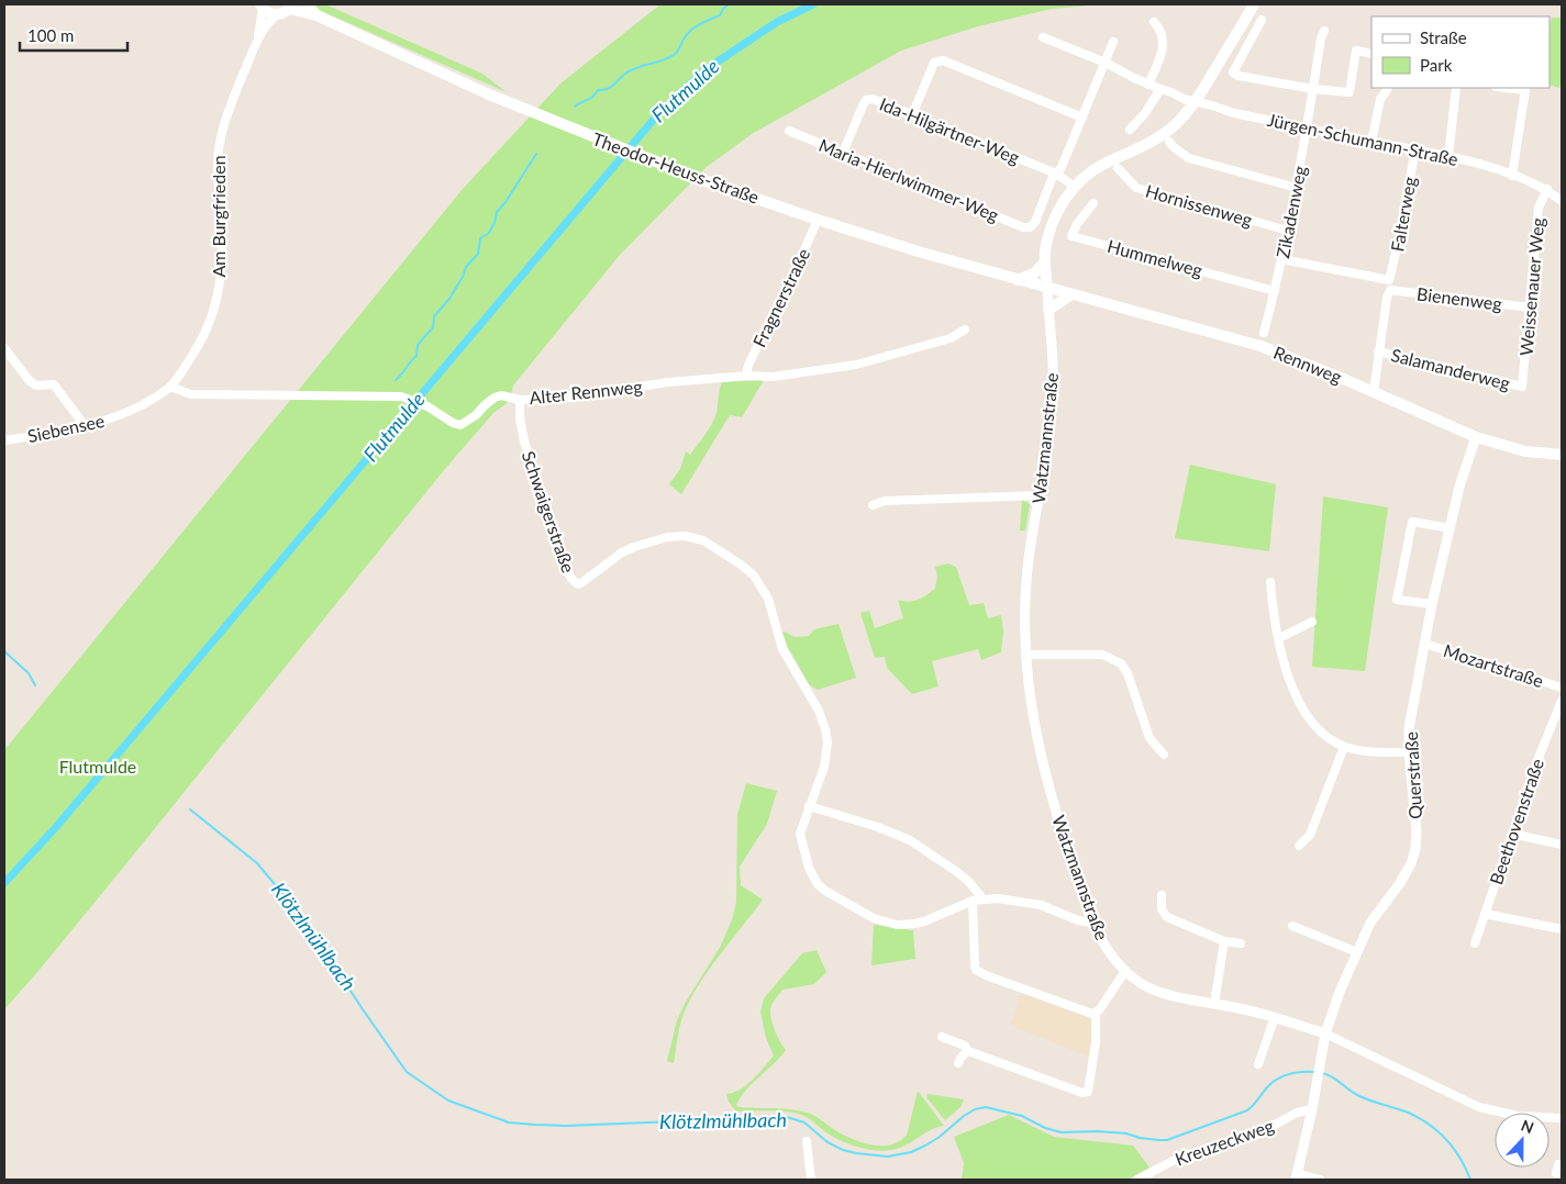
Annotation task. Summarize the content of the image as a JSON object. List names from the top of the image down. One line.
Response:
{"streets":{"main road":["Theodor-Heuss-Straße","Rennweg"],"street":["Ida-Hilgärtner-Weg","Jürgen-Schumann-Straße","Maria-Hierlwimmer-Weg","Hornissenweg","Zikadenweg","Falterweg","Am Burgfrieden","Hummelweg","Weissenauer Weg","Fragnerstraße","Bienenweg","Salamanderweg","Alter Rennweg","Siebensee","Watzmannstraße","Schwaigerstraße","Mozartstraße","Querstraße","Beethovenstraße","Kreuzeckweg"]},"crossings":[["Ida-Hilgärtner-Weg","Maria-Hierlwimmer-Weg"],["Jürgen-Schumann-Straße","Zikadenweg"],["Jürgen-Schumann-Straße","Falterweg"],["Jürgen-Schumann-Straße","Weissenauer Weg"],["Theodor-Heuss-Straße","Am Burgfrieden"],["Theodor-Heuss-Straße","Fragnerstraße"],["Theodor-Heuss-Straße","Rennweg"],["Theodor-Heuss-Straße","Watzmannstraße"],["Hornissenweg","Zikadenweg"],["Zikadenweg","Falterweg"],["Zikadenweg","Hummelweg"],["Am Burgfrieden","Alter Rennweg"],["Am Burgfrieden","Siebensee"],["Weissenauer Weg","Bienenweg"],["Weissenauer Weg","Salamanderweg"],["Fragnerstraße","Alter Rennweg"],["Bienenweg","Salamanderweg"],["Rennweg","Watzmannstraße"],["Rennweg","Querstraße"],["Alter Rennweg","Siebensee"],["Alter Rennweg","Schwaigerstraße"],["Watzmannstraße","Schwaigerstraße"],["Watzmannstraße","Querstraße"],["Mozartstraße","Querstraße"],["Querstraße","Kreuzeckweg"]],"water":["Flutmulde","Klötzlmühlbach"],"parks":["Flutmulde"],"legend":["Straße","Park"],"scale_bar":"100 m","north":"top"}
